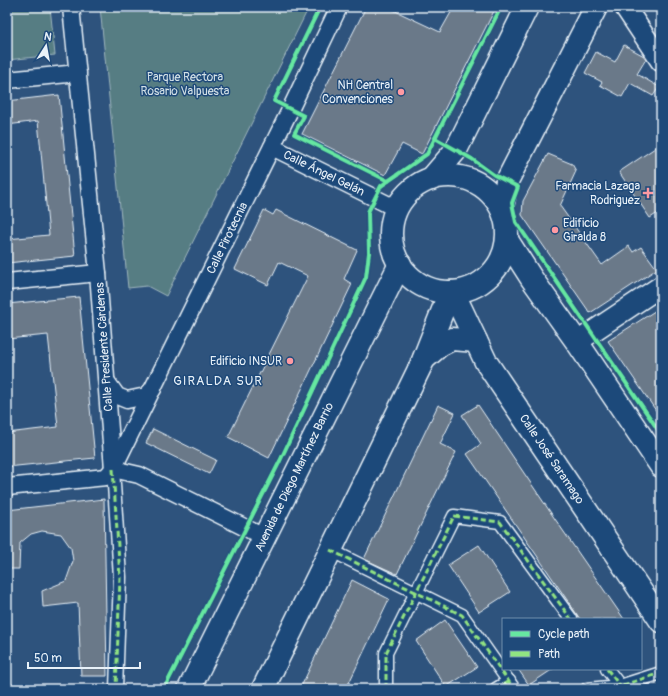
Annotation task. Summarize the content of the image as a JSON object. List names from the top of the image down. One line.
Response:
{"streets":{"main road":["Calle José Saramago","Avenida de Diego Martínez Barrio"],"street":["Calle Ángel Gelán","Calle Pirotecnia","Calle Presidente Cárdenas"]},"crossings":[["Calle Ángel Gelán","Calle Pirotecnia"],["Calle Ángel Gelán","Calle José Saramago"],["Calle Ángel Gelán","Avenida de Diego Martínez Barrio"],["Calle Pirotecnia","Calle Presidente Cárdenas"],["Calle José Saramago","Avenida de Diego Martínez Barrio"]],"districts":["GIRALDA SUR"],"parks":["Parque Rectora Rosario Valpuesta"],"places":{"other":["NH Central Convenciones","Edificio Giralda 8","Edificio INSUR"],"health":["Farmacia Lazaga Rodriguez"]},"legend":["Cycle path","Path"],"scale_bar":"50 m","north":"top"}
